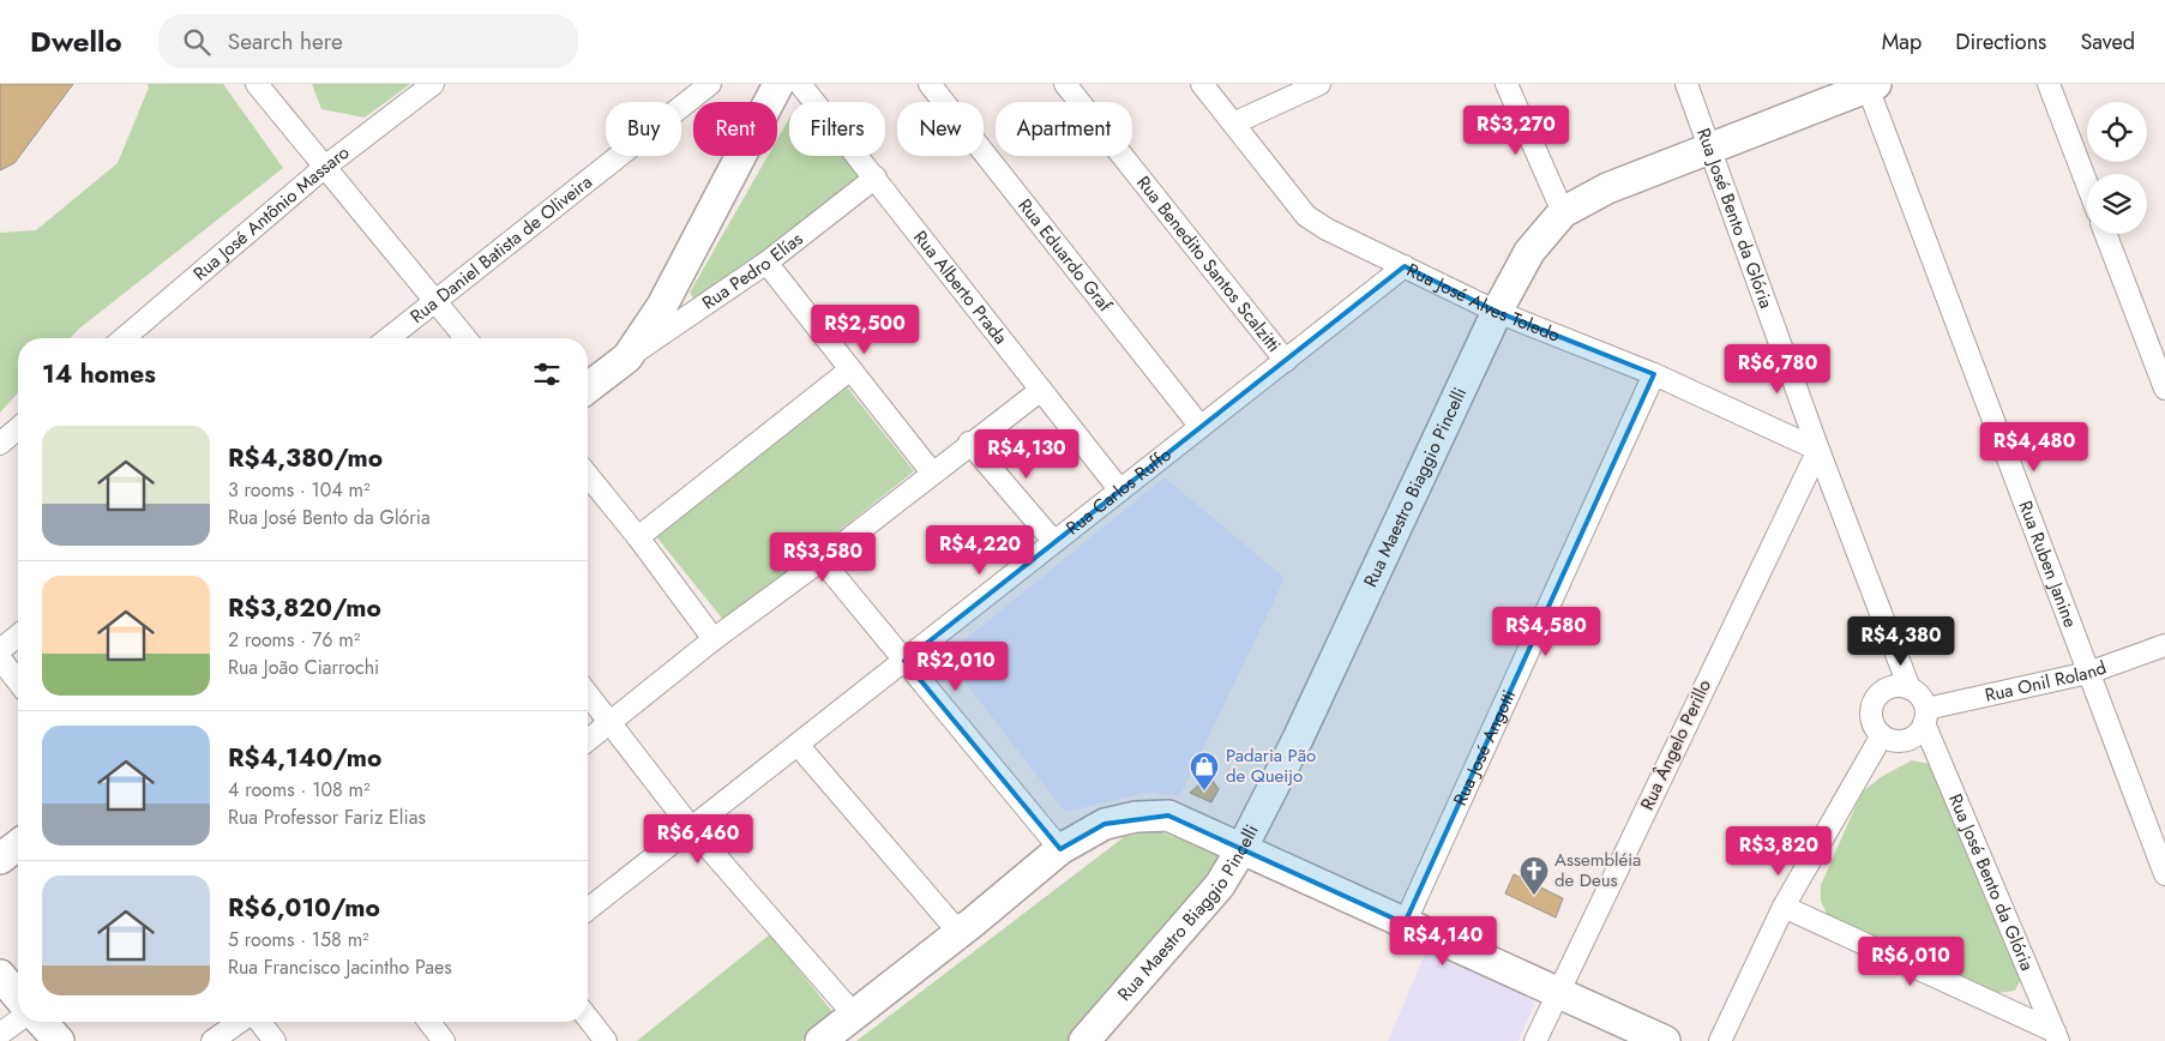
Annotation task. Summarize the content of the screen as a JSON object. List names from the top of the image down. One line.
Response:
{"streets":{"street":["Rua José Antônio Massaro","Rua José Bento da Glória","Rua Daniel Batista de Oliveira","Rua Eduardo Graf","Rua Benedito Santos Scalzitti","Rua Pedro Elías","Rua Alberto Prada","Rua José Alves Toledo","Rua Maestro Biaggio Pincelli","Rua Carlos Ruffo","Rua Ruben Janine","Rua Onil Roland","Rua Ângelo Perillo","Rua José Angotti"]},"crossings":[["Rua José Bento da Glória","Rua José Alves Toledo"],["Rua José Bento da Glória","Rua Maestro Biaggio Pincelli"],["Rua José Bento da Glória","Rua Onil Roland"],["Rua José Bento da Glória","Rua Ângelo Perillo"],["Rua Eduardo Graf","Rua Carlos Ruffo"],["Rua Benedito Santos Scalzitti","Rua Carlos Ruffo"],["Rua Pedro Elías","Rua Alberto Prada"],["Rua Alberto Prada","Rua Carlos Ruffo"],["Rua José Alves Toledo","Rua Maestro Biaggio Pincelli"],["Rua José Alves Toledo","Rua Carlos Ruffo"],["Rua José Alves Toledo","Rua Ângelo Perillo"],["Rua José Alves Toledo","Rua José Angotti"],["Rua Maestro Biaggio Pincelli","Rua Ruben Janine"],["Rua Ruben Janine","Rua Onil Roland"]],"places":{"shop":["Padaria Pão de Queijo"],"church":["Assembléia de Deus"]},"page":{"header":"Dwello","search":"Search here","nav":["Map","Directions","Saved"],"chip":["Buy","Rent","Filters","New","Apartment"],"price":["R$3,270","R$2,500","R$6,780","R$4,480","R$4,130","R$4,220","R$3,580","R$4,580","R$4,380","R$2,010","R$6,460","R$3,820","R$4,140","R$6,010"],"heading":"14 homes","list":[{"name":"R$4,380/mo","note":"3 rooms · 104 m² · Rua José Bento da Glória"},{"name":"R$3,820/mo","note":"2 rooms · 76 m² · Rua João Ciarrochi"},{"name":"R$4,140/mo","note":"4 rooms · 108 m² · Rua Professor Fariz Elias"},{"name":"R$6,010/mo","note":"5 rooms · 158 m² · Rua Francisco Jacintho Paes"}]}}
